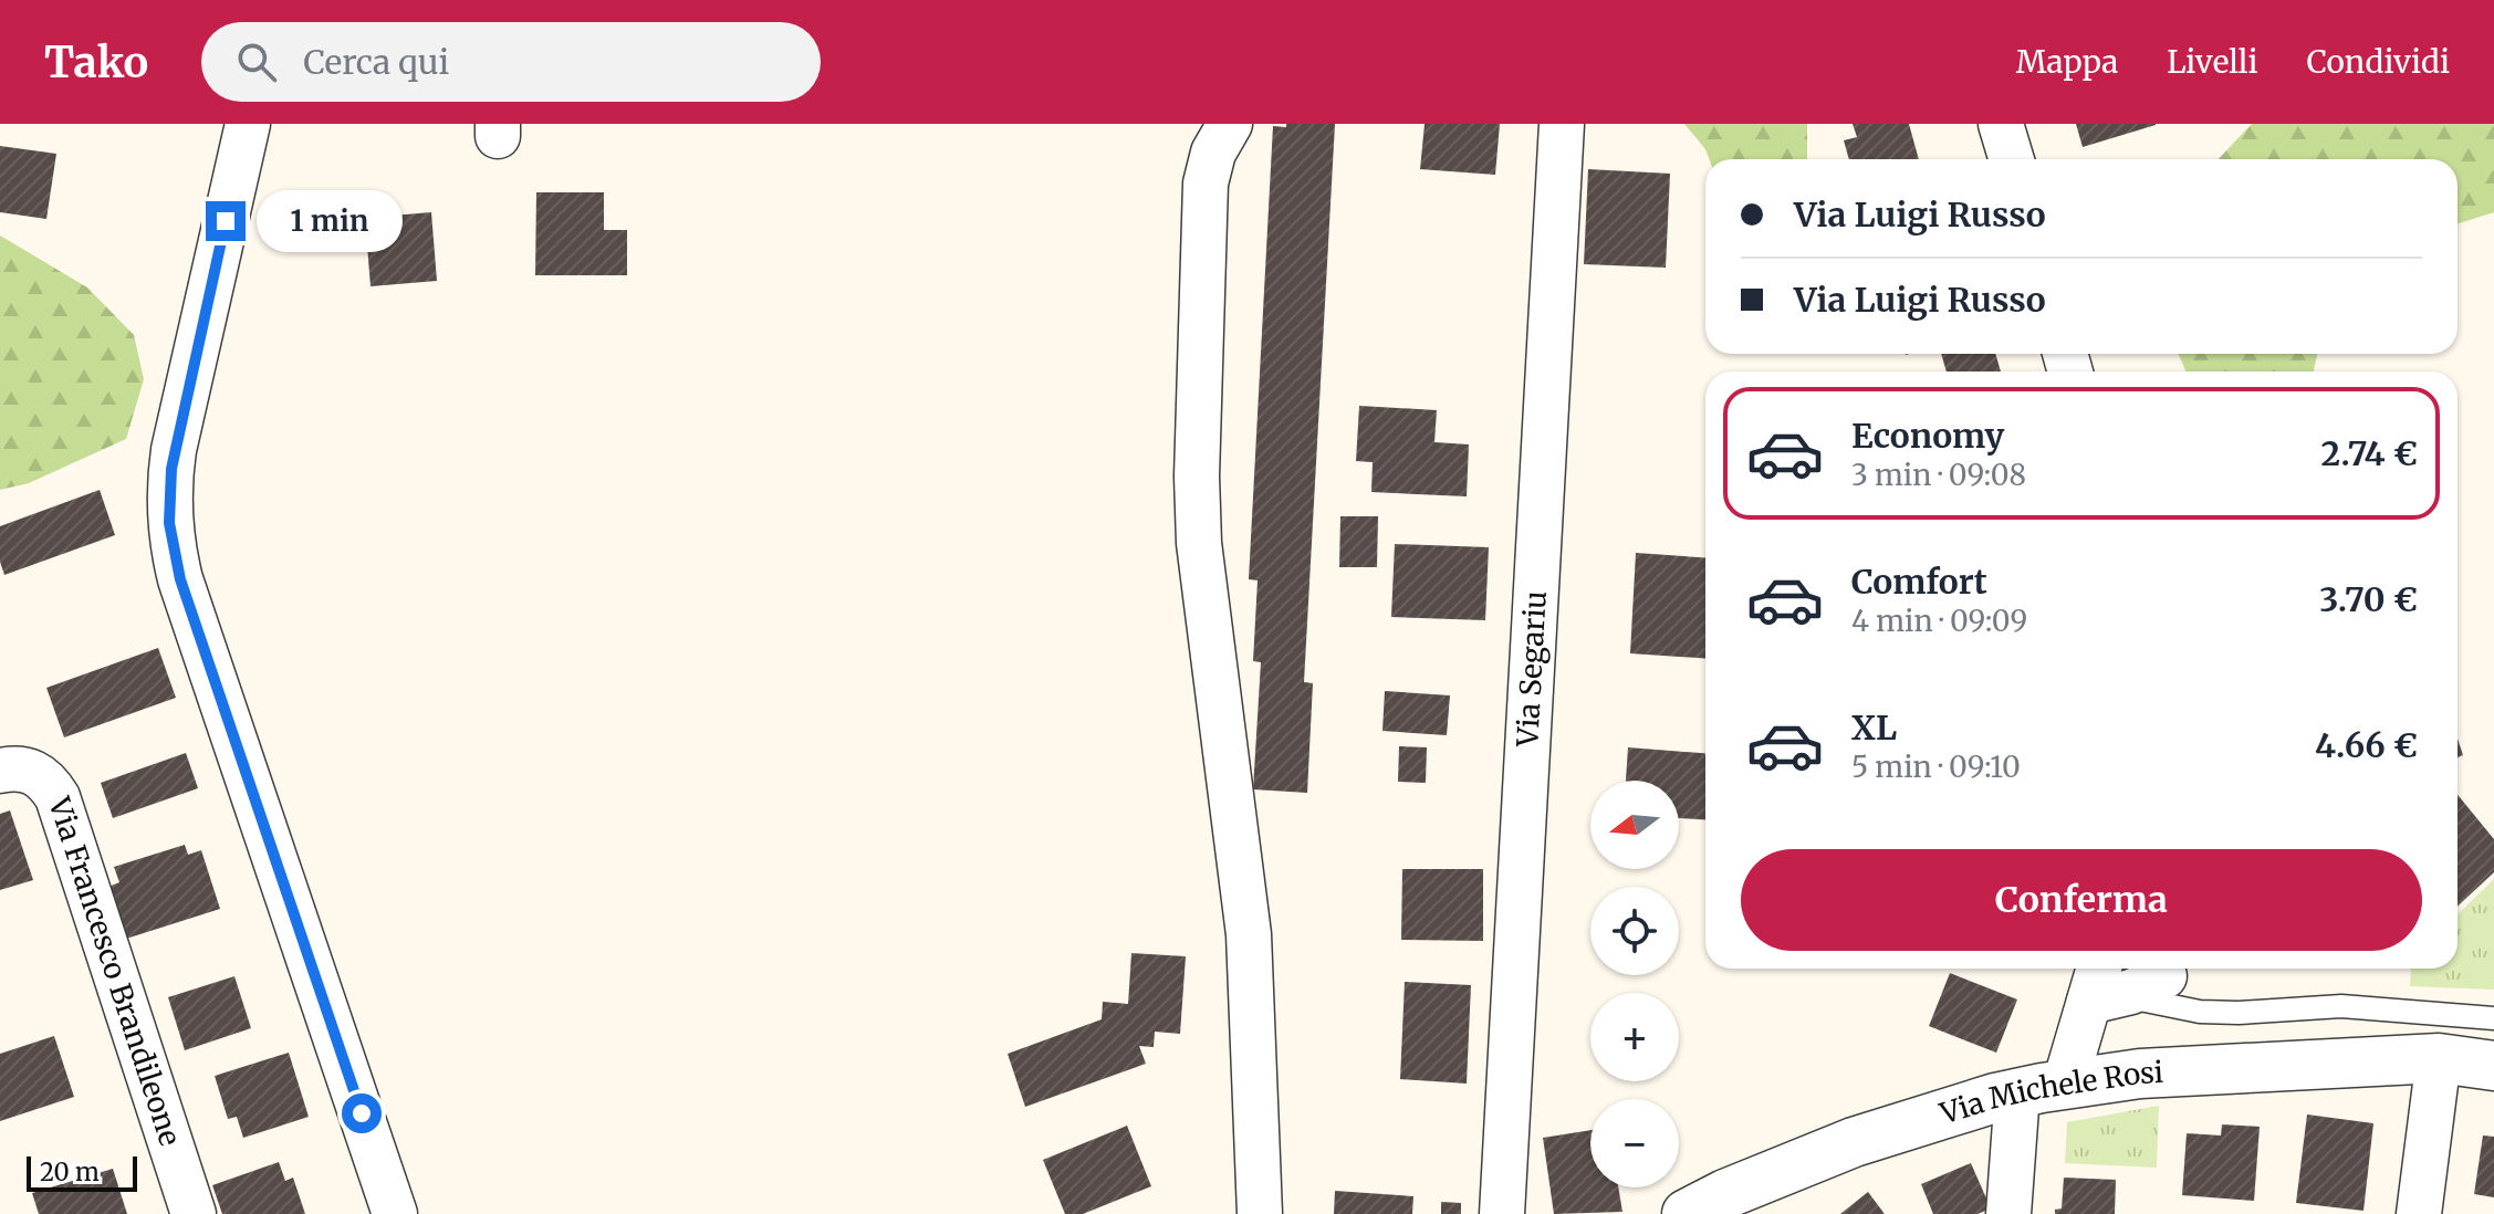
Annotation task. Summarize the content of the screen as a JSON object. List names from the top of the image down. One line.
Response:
{"streets":{"street":["Via Segariu","Via Francesco Brandileone","Via Michele Rosi"]},"scale_bar":"20 m","north":"left","page":{"header":"Tako","search":"Cerca qui","nav":["Mappa","Livelli","Condividi"],"banner":["Via Luigi Russo","Via Luigi Russo"],"bubble":"1 min","list":[{"name":"Economy","note":"3 min · 09:08","value":"2.74 €"},{"name":"Comfort","note":"4 min · 09:09","value":"3.70 €"},{"name":"XL","note":"5 min · 09:10","value":"4.66 €"}],"map_buttons":["+","−"],"buttons":"Conferma","scale":"20 m"}}
